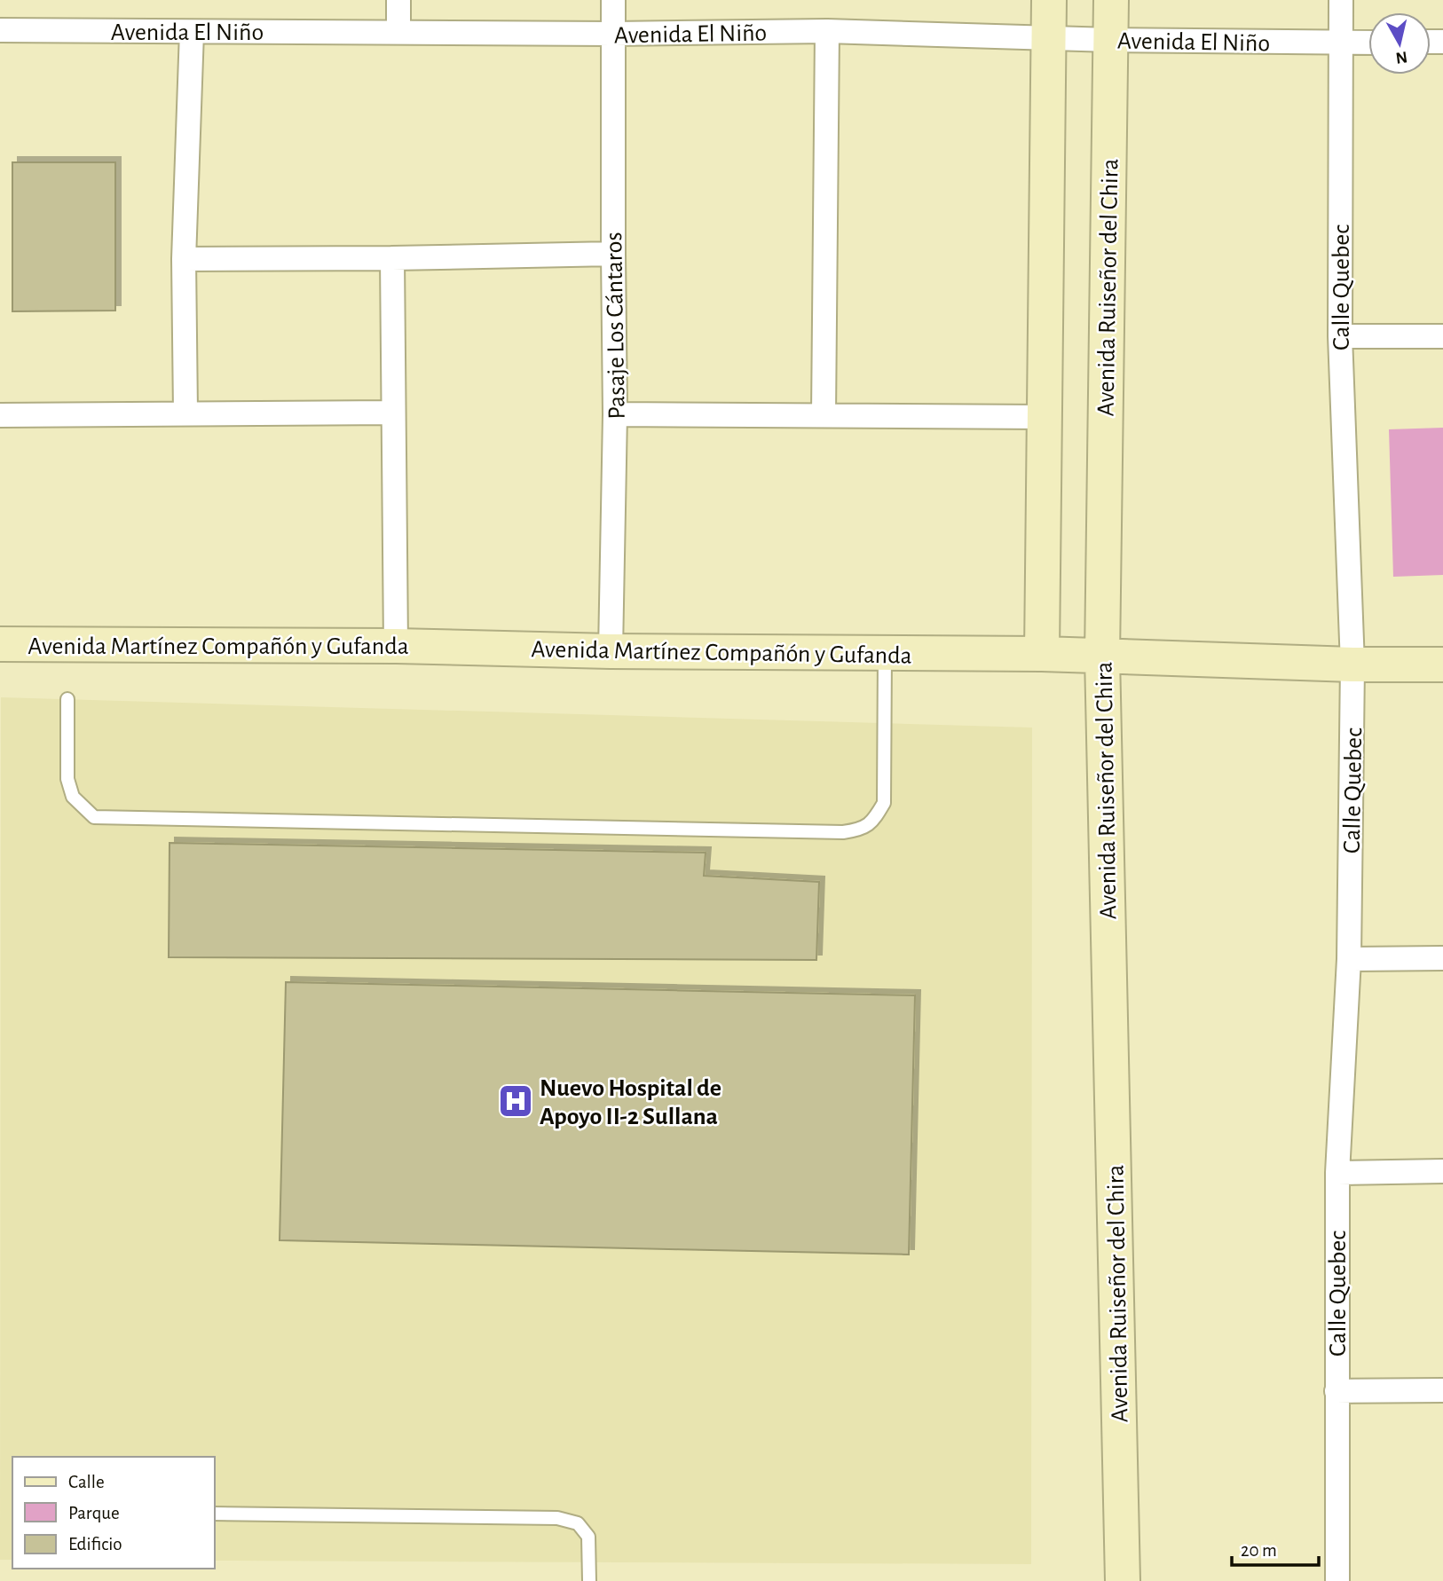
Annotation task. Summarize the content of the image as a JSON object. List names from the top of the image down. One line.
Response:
{"streets":{"street":["Avenida El Niño","Avenida Ruiseñor del Chira","Calle Quebec","Pasaje Los Cántaros","Avenida Martínez Compañón y Gufanda"]},"crossings":[["Avenida El Niño","Avenida Ruiseñor del Chira"],["Avenida El Niño","Calle Quebec"],["Avenida El Niño","Pasaje Los Cántaros"],["Avenida Ruiseñor del Chira","Avenida Martínez Compañón y Gufanda"],["Calle Quebec","Avenida Martínez Compañón y Gufanda"],["Pasaje Los Cántaros","Avenida Martínez Compañón y Gufanda"]],"places":{"hospital":["Nuevo Hospital de Apoyo II-2 Sullana"]},"legend":["Calle","Parque","Edificio"],"scale_bar":"20 m","north":"bottom"}
